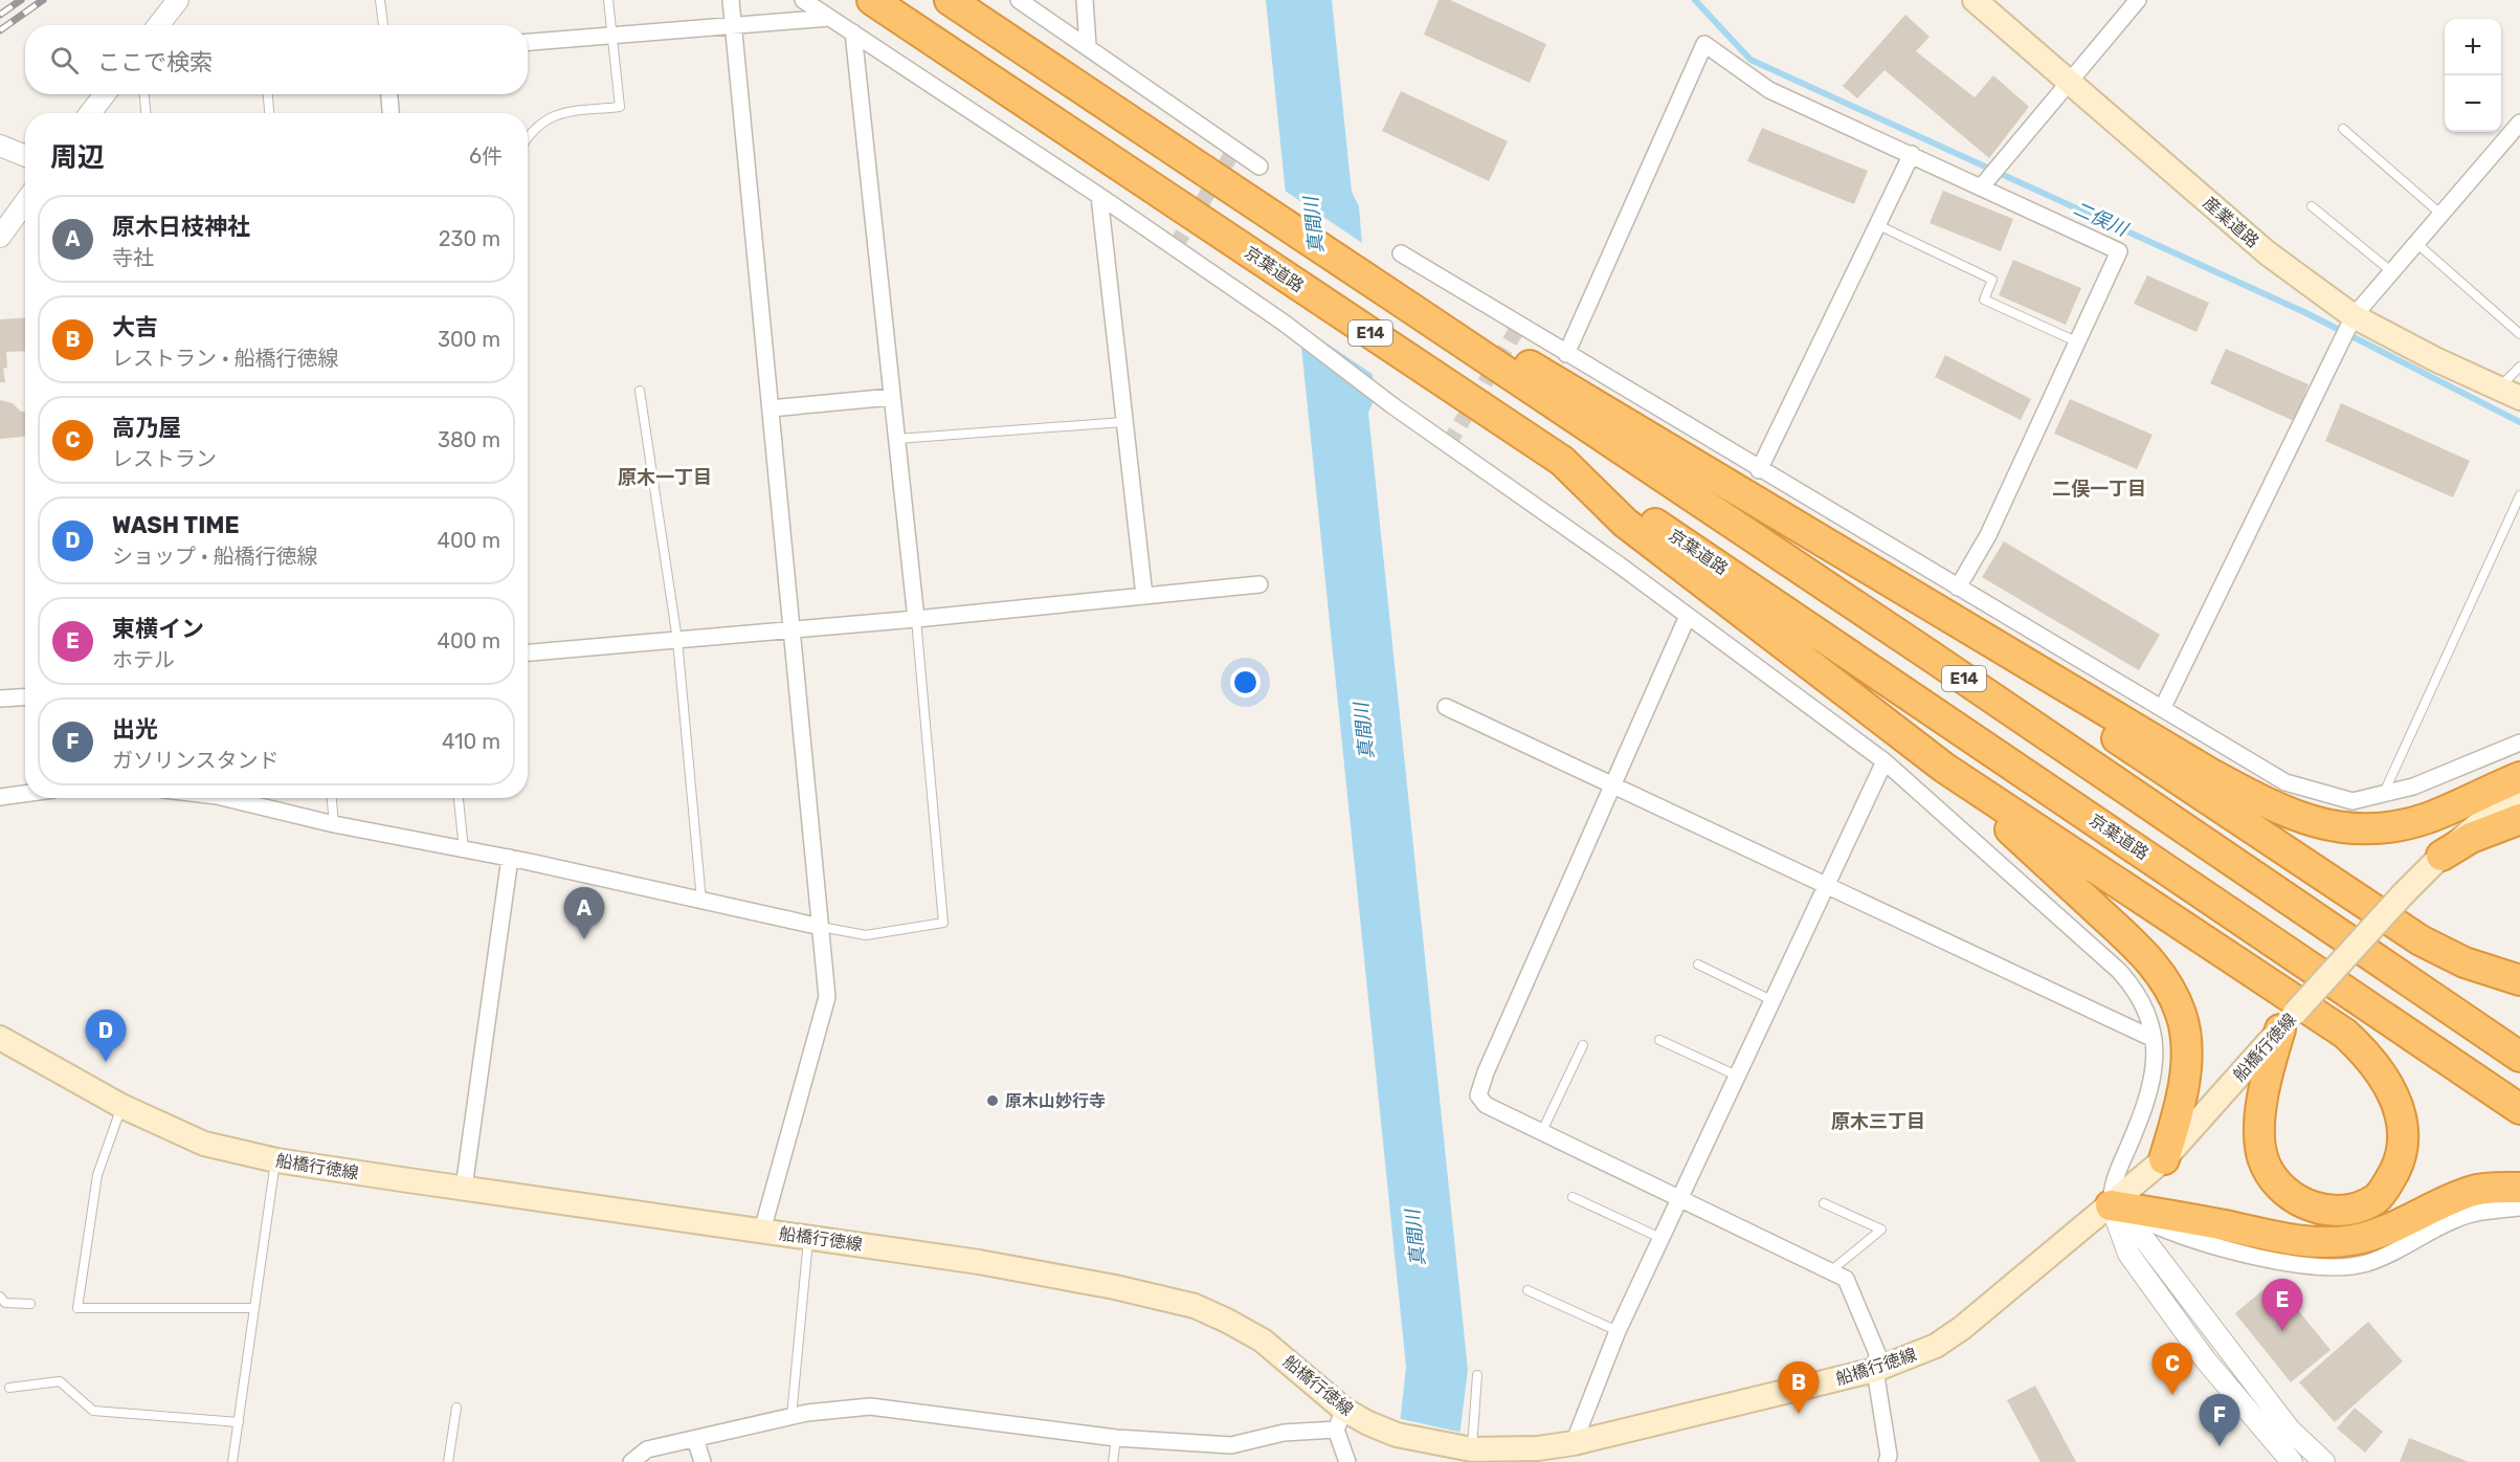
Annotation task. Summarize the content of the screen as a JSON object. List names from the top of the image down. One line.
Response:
{"streets":{"highway":["京葉道路","E14"],"main road":["産業道路","船橋行徳線"]},"districts":["原木一丁目","二俣一丁目","原木三丁目"],"water":["二俣川","真間川"],"places":["原木山妙行寺"],"page":{"map_buttons":["+","−"],"search":"ここで検索","heading":["周辺","6件"],"list":[{"mark":"A","name":"原木日枝神社","note":"寺社","value":"230 m"},{"mark":"B","name":"大吉","note":"レストラン · 船橋行徳線","value":"300 m"},{"mark":"C","name":"高乃屋","note":"レストラン","value":"380 m"},{"mark":"D","name":"WASH TIME","note":"ショップ · 船橋行徳線","value":"400 m"},{"mark":"E","name":"東横イン","note":"ホテル","value":"400 m"},{"mark":"F","name":"出光","note":"ガソリンスタンド","value":"410 m"}],"pins":["A","D","E","C","B","F"]}}
